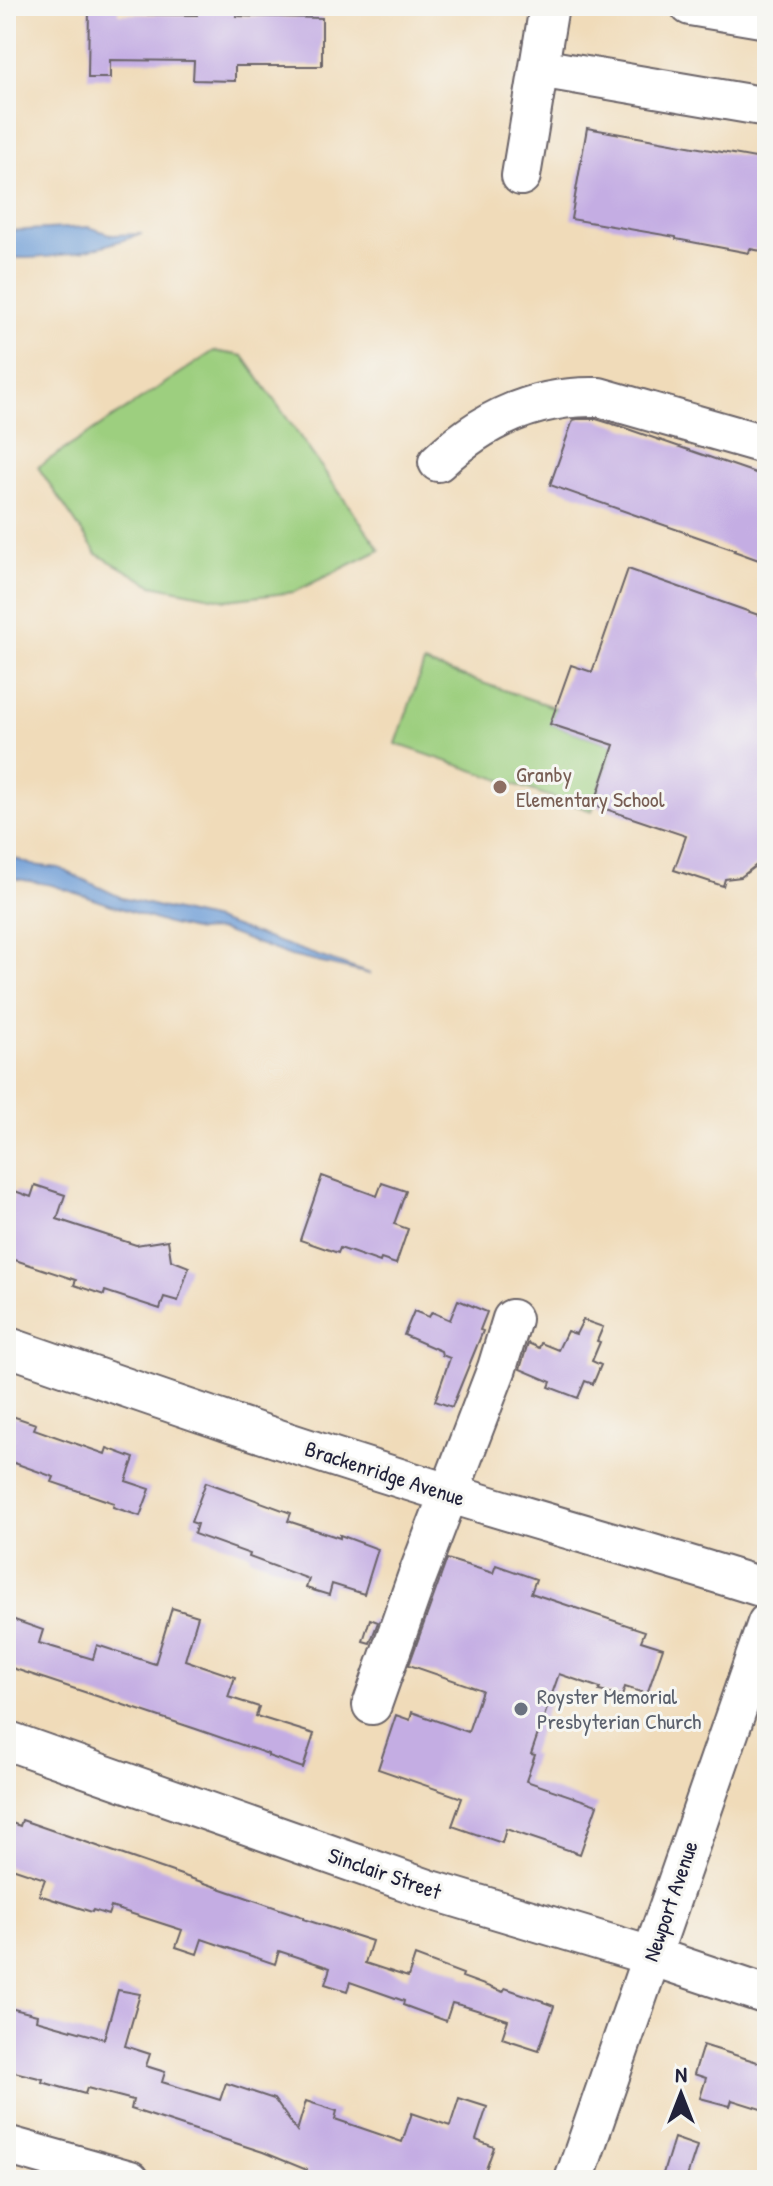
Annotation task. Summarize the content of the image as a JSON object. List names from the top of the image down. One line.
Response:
{"streets":{"street":["Brackenridge Avenue","Sinclair Street","Newport Avenue"]},"crossings":[["Sinclair Street","Newport Avenue"]],"places":["Granby Elementary School","Royster Memorial Presbyterian Church"],"north":"top"}
